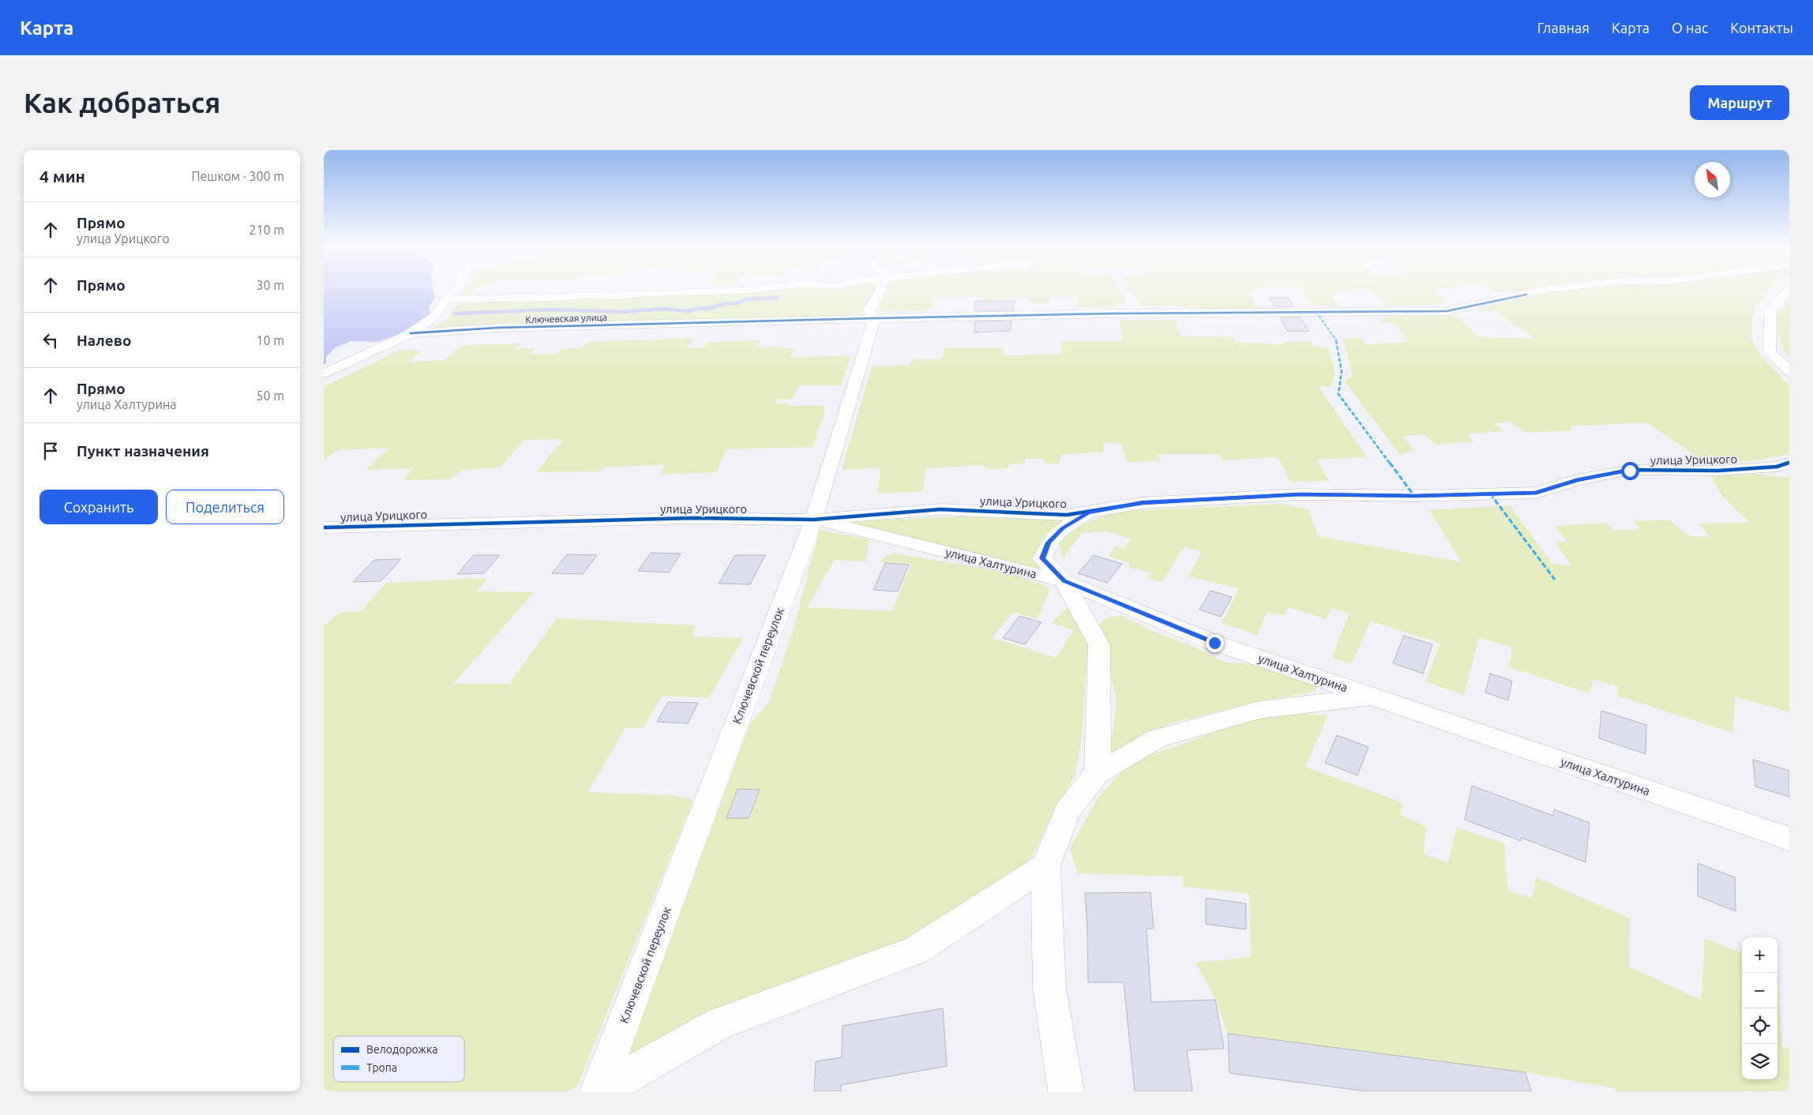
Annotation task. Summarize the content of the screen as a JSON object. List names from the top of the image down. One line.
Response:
{"streets":{"street":["Ключевская улица","улица Урицкого","улица Халтурина","Ключевской переулок"]},"crossings":[["Ключевская улица","Ключевской переулок"],["улица Урицкого","улица Халтурина"],["улица Урицкого","Ключевской переулок"],["улица Халтурина","Ключевской переулок"]],"legend":["Велодорожка","Тропа"],"north":"top left","page":{"header":"Карта","nav":["Главная","Карта","О нас","Контакты"],"buttons":["Маршрут",["Сохранить","Поделиться"]],"title":"Как добраться","heading":["4 мин","Пешком · 300 m"],"list":[["Прямо","улица Урицкого","210 m"],["Прямо","30 m"],["Налево","10 m"],["Прямо","улица Халтурина","50 m"],"Пункт назначения"],"map_buttons":["+","−"]}}
